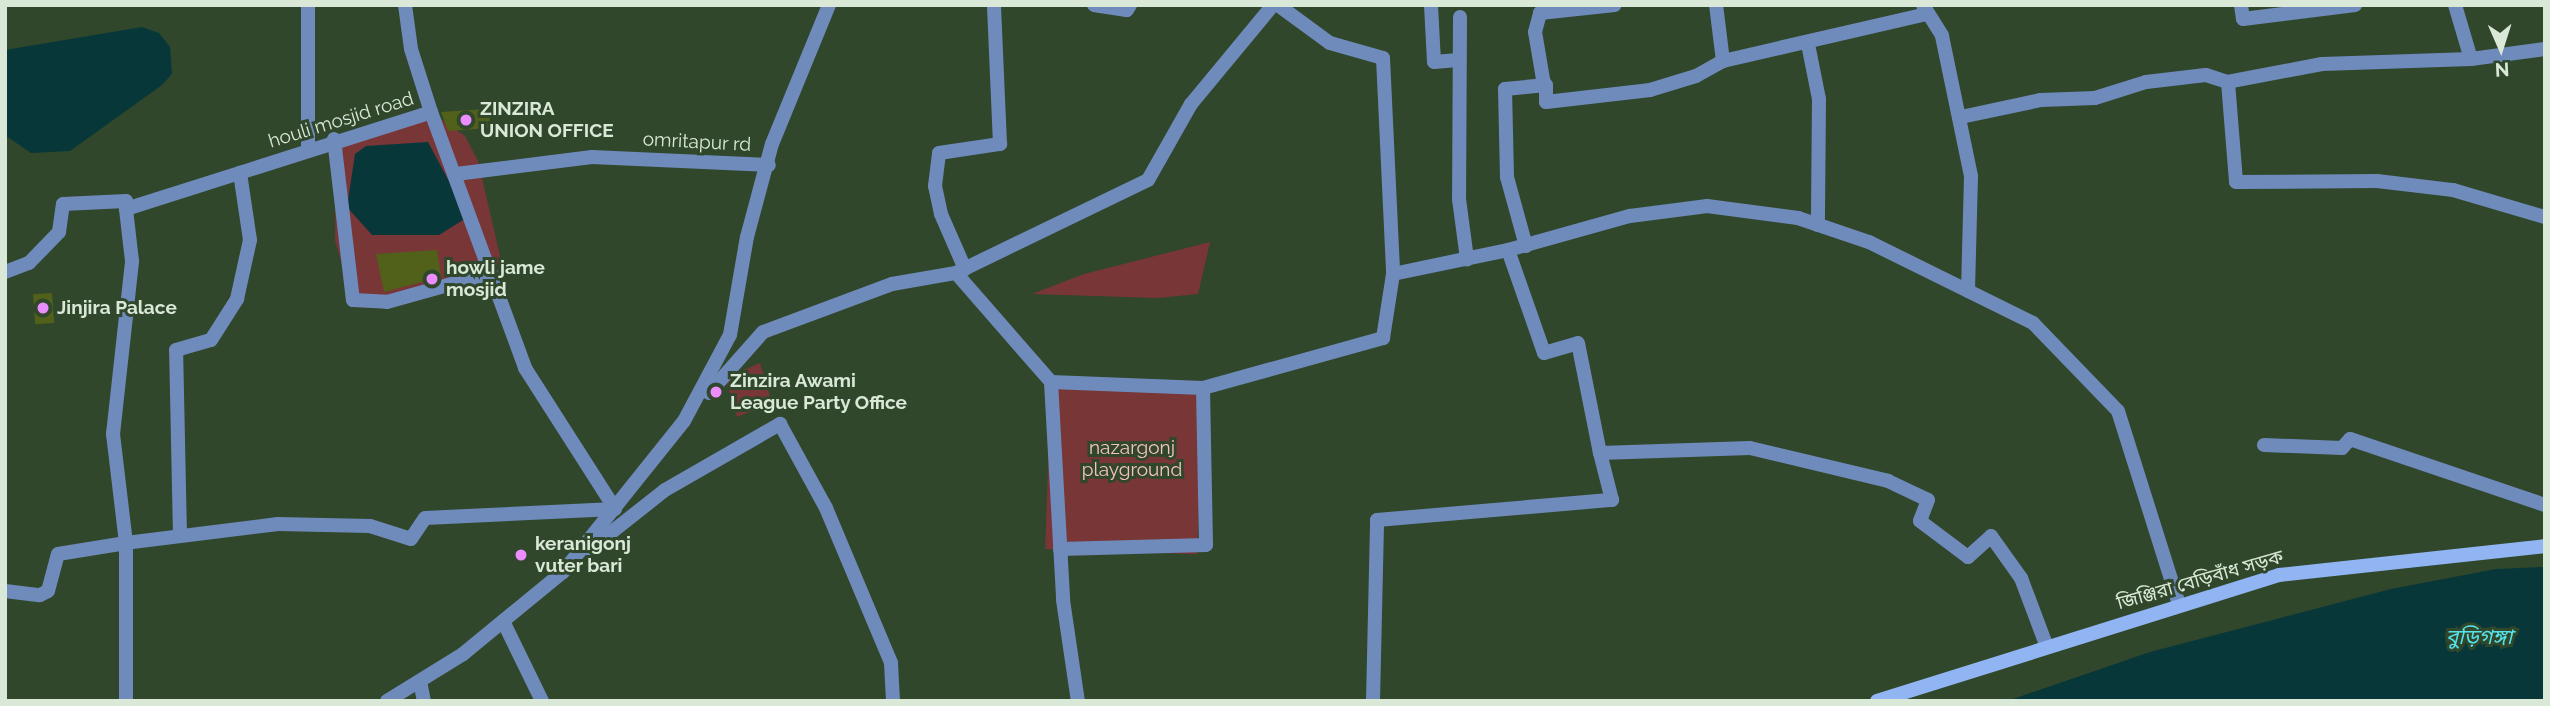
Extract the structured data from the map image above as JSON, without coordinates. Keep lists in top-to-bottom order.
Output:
{
  "streets": {
    "street": ["houli mosjid road", "omritapur rd", "জিঞ্জিরা বেড়িবাঁধ সড়ক"]
  },
  "crossings": [
    ["houli mosjid road", "omritapur rd"]
  ],
  "water": ["বুড়িগঙ্গা"],
  "parks": ["nazargonj playground"],
  "places": [
    "ZINZIRA UNION OFFICE",
    "howli jame mosjid",
    "Jinjira Palace",
    "Zinzira Awami League Party Office",
    "keranigonj vuter bari"
  ],
  "north": "bottom"
}
